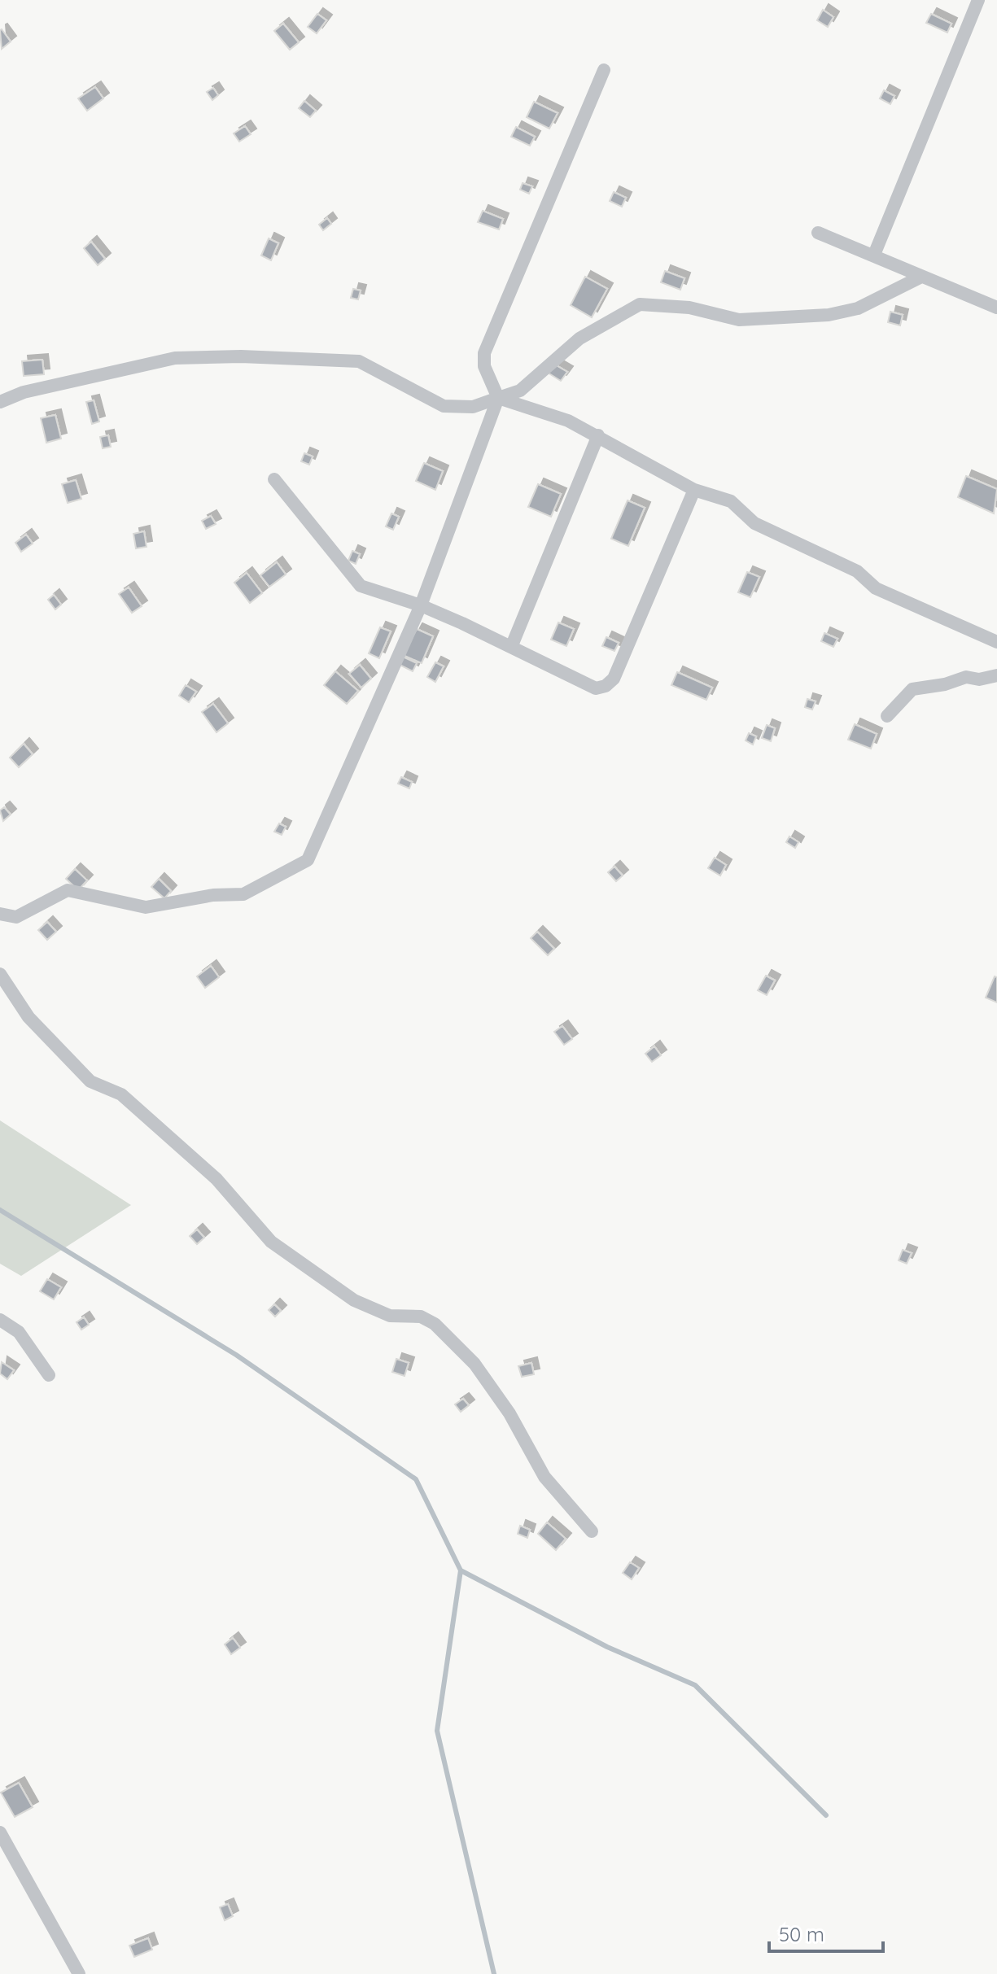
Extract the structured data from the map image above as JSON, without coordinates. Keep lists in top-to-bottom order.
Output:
{
  "scale_bar": "50 m"
}
